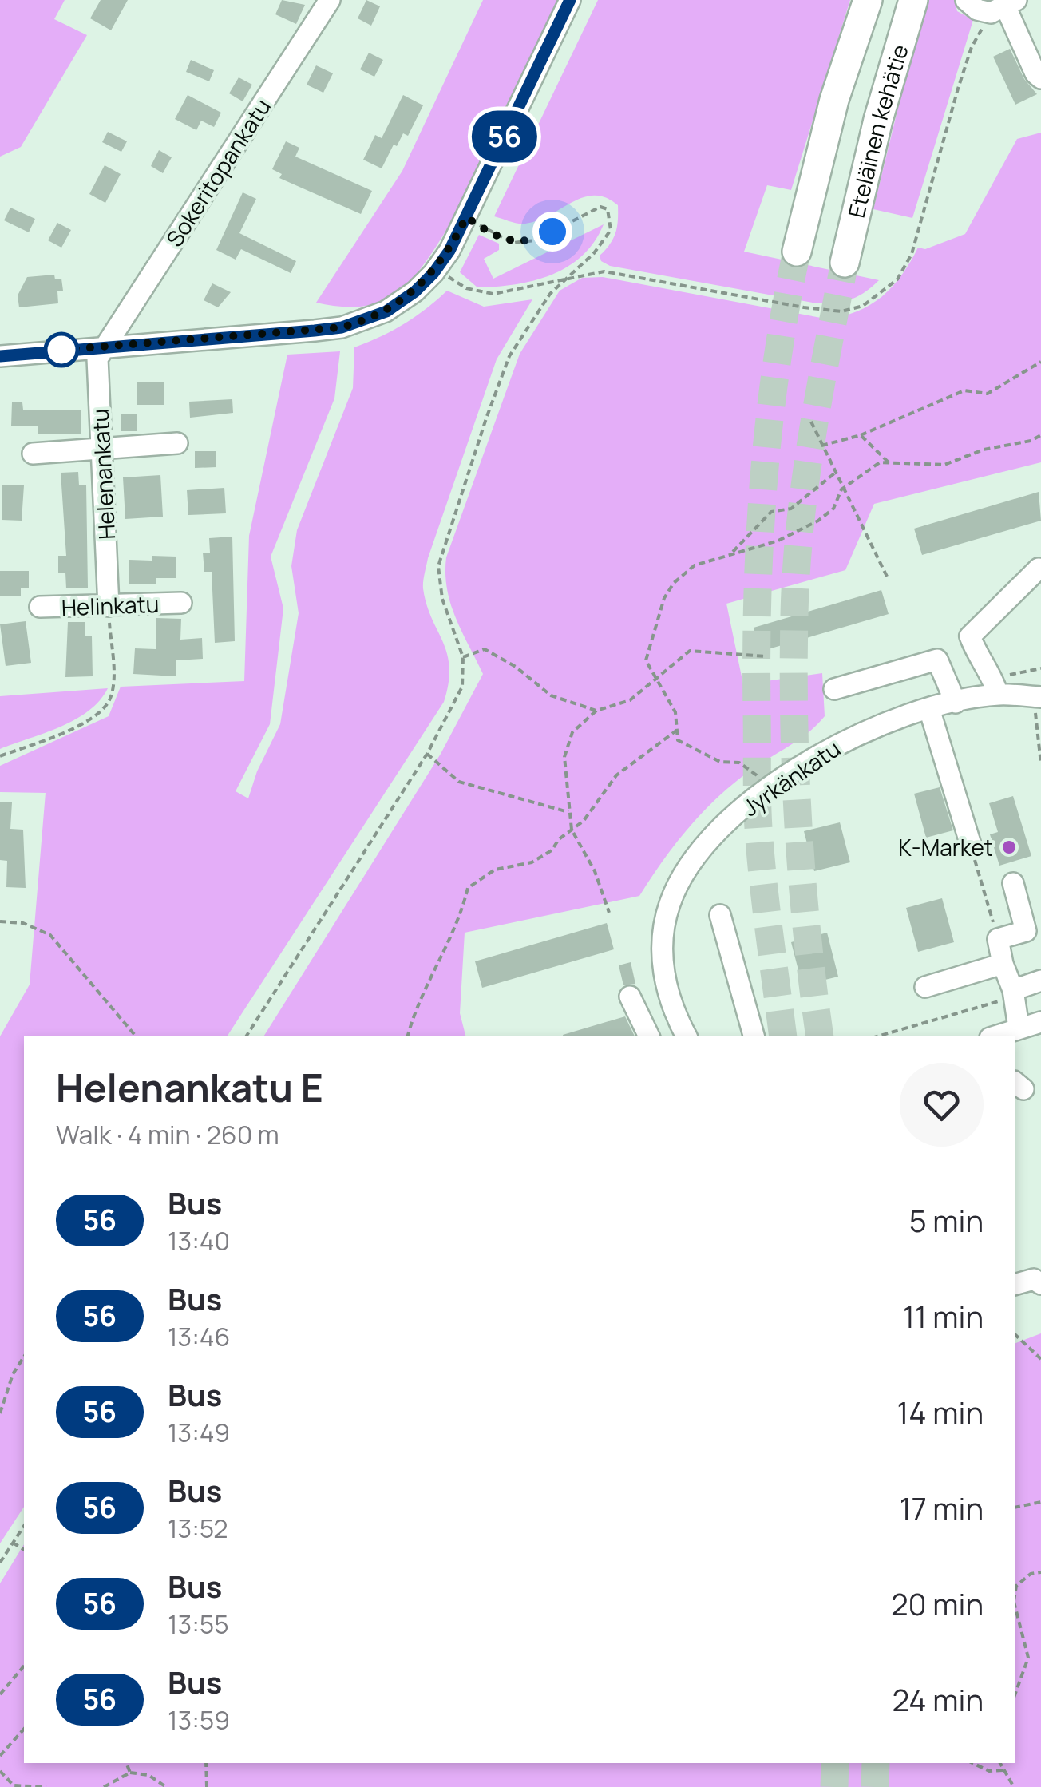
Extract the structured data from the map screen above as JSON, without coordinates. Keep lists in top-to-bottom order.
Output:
{
  "streets": {
    "highway": ["Eteläinen kehätie"],
    "street": [
      "Sokeritopankatu",
      "Helenankatu",
      "Helinkatu",
      "Jyrkänkatu"
    ]
  },
  "crossings": [
    ["Sokeritopankatu", "Helenankatu"],
    ["Helenankatu", "Helinkatu"]
  ],
  "places": ["K-Market"],
  "lines": ["bus line 56"],
  "page": {
    "on_map": "56",
    "heading": ["Helenankatu E", "Walk · 4 min · 260 m"],
    "list": [
      {
        "mark": "56",
        "name": "Bus",
        "note": "13:40",
        "value": "5 min"
      },
      {
        "mark": "56",
        "name": "Bus",
        "note": "13:46",
        "value": "11 min"
      },
      {
        "mark": "56",
        "name": "Bus",
        "note": "13:49",
        "value": "14 min"
      },
      {
        "mark": "56",
        "name": "Bus",
        "note": "13:52",
        "value": "17 min"
      },
      {
        "mark": "56",
        "name": "Bus",
        "note": "13:55",
        "value": "20 min"
      },
      {
        "mark": "56",
        "name": "Bus",
        "note": "13:59",
        "value": "24 min"
      }
    ]
  }
}
